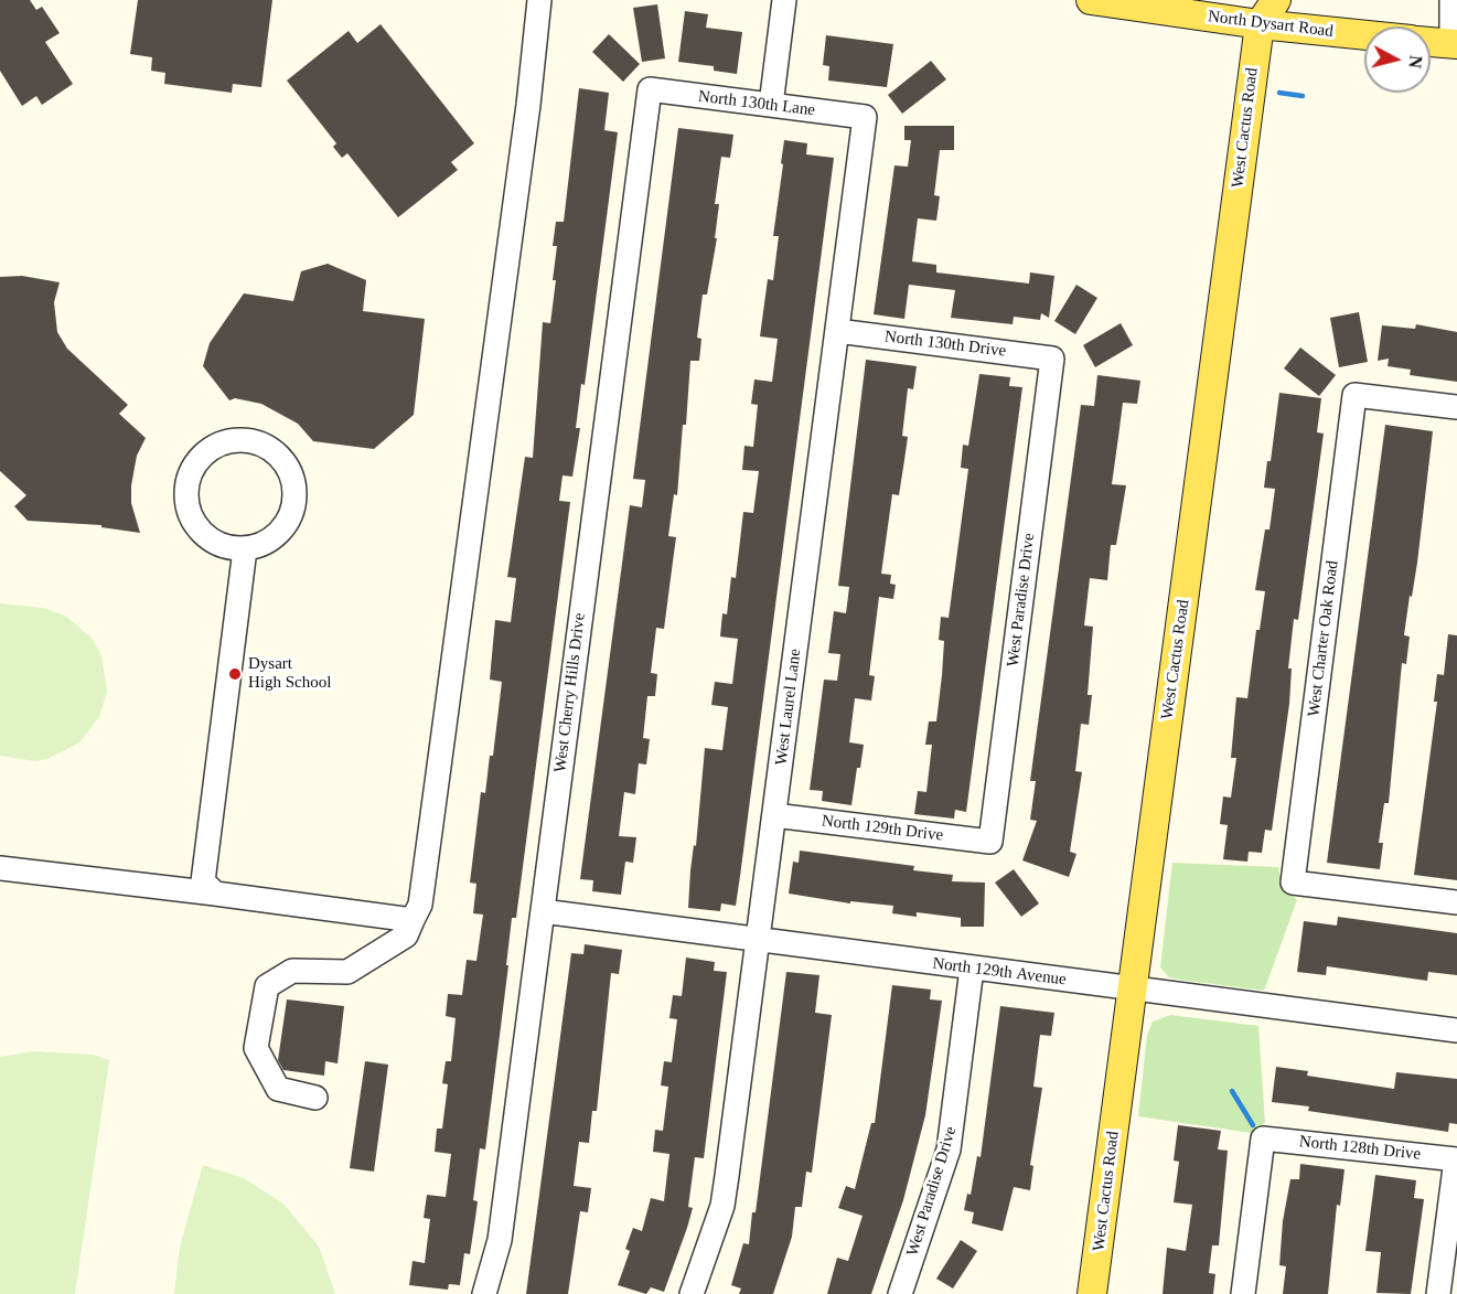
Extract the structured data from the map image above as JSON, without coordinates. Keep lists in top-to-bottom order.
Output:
{
  "streets": {
    "main road": ["North Dysart Road", "West Cactus Road"],
    "street": [
      "North 130th Lane",
      "North 130th Drive",
      "West Paradise Drive",
      "West Charter Oak Road",
      "West Cherry Hills Drive",
      "West Laurel Lane",
      "North 129th Drive",
      "North 129th Avenue",
      "North 128th Drive"
    ]
  },
  "crossings": [
    ["North Dysart Road", "West Cactus Road"],
    ["North 130th Lane", "West Cherry Hills Drive"],
    ["North 130th Lane", "West Laurel Lane"],
    ["West Cactus Road", "North 129th Avenue"],
    ["North 130th Drive", "West Paradise Drive"],
    ["North 130th Drive", "West Laurel Lane"],
    ["West Paradise Drive", "North 129th Drive"],
    ["West Paradise Drive", "North 129th Avenue"],
    ["West Cherry Hills Drive", "North 129th Avenue"],
    ["West Laurel Lane", "North 129th Drive"],
    ["West Laurel Lane", "North 129th Avenue"]
  ],
  "places": ["Dysart High School"],
  "north": "right"
}
